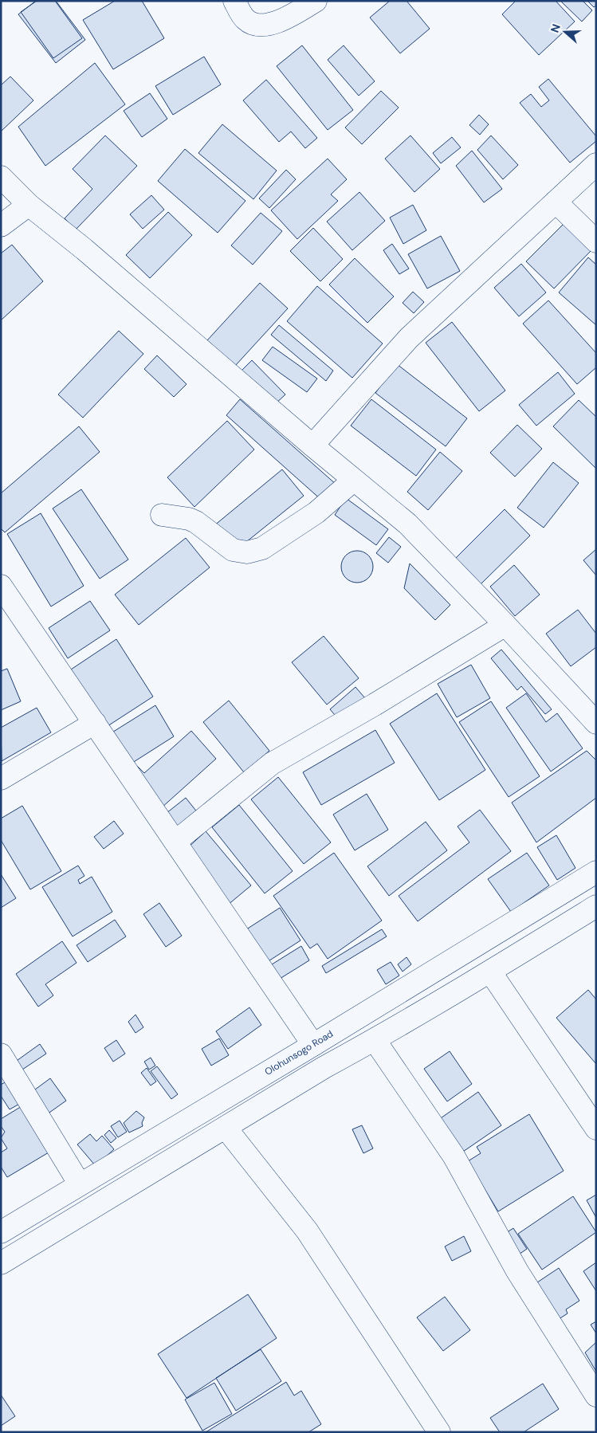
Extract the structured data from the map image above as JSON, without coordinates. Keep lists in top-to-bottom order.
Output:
{
  "streets": {
    "street": ["Olohunsogo Road"]
  },
  "north": "left"
}
